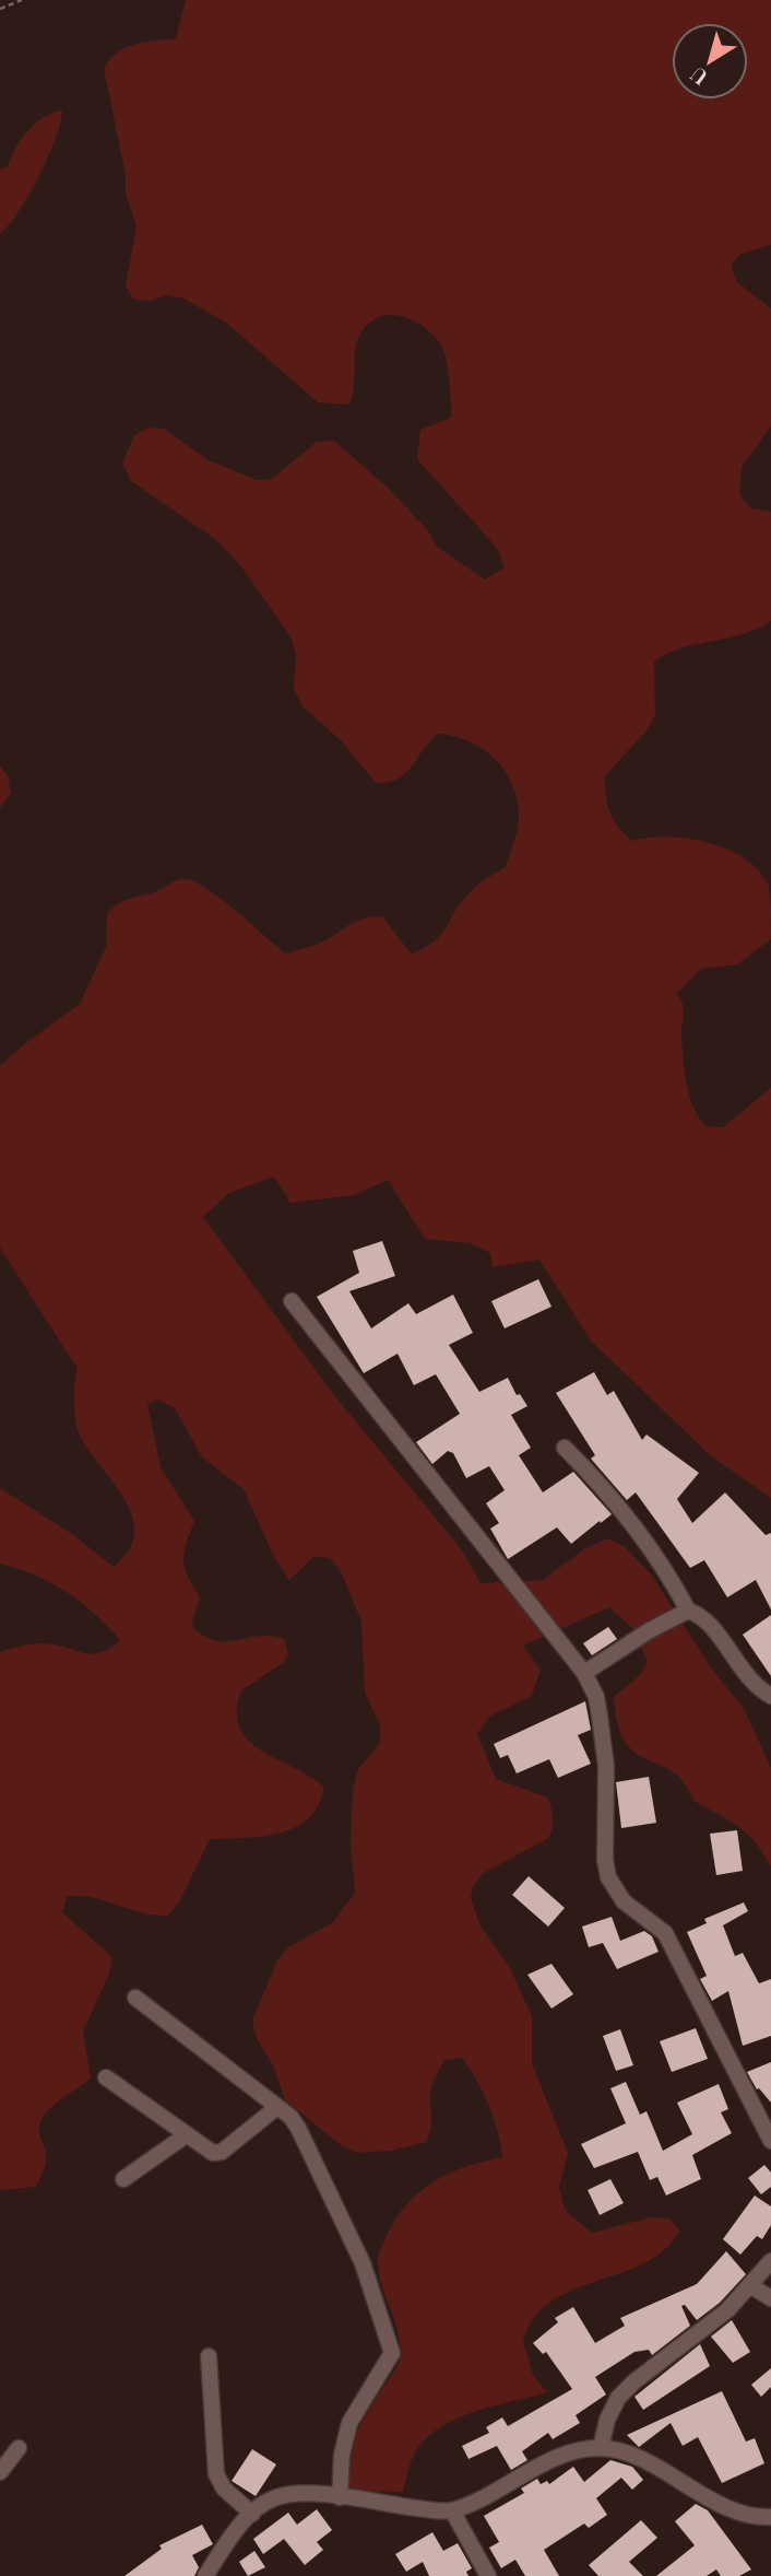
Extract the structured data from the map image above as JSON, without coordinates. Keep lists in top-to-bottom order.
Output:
{
  "north": "bottom left"
}
